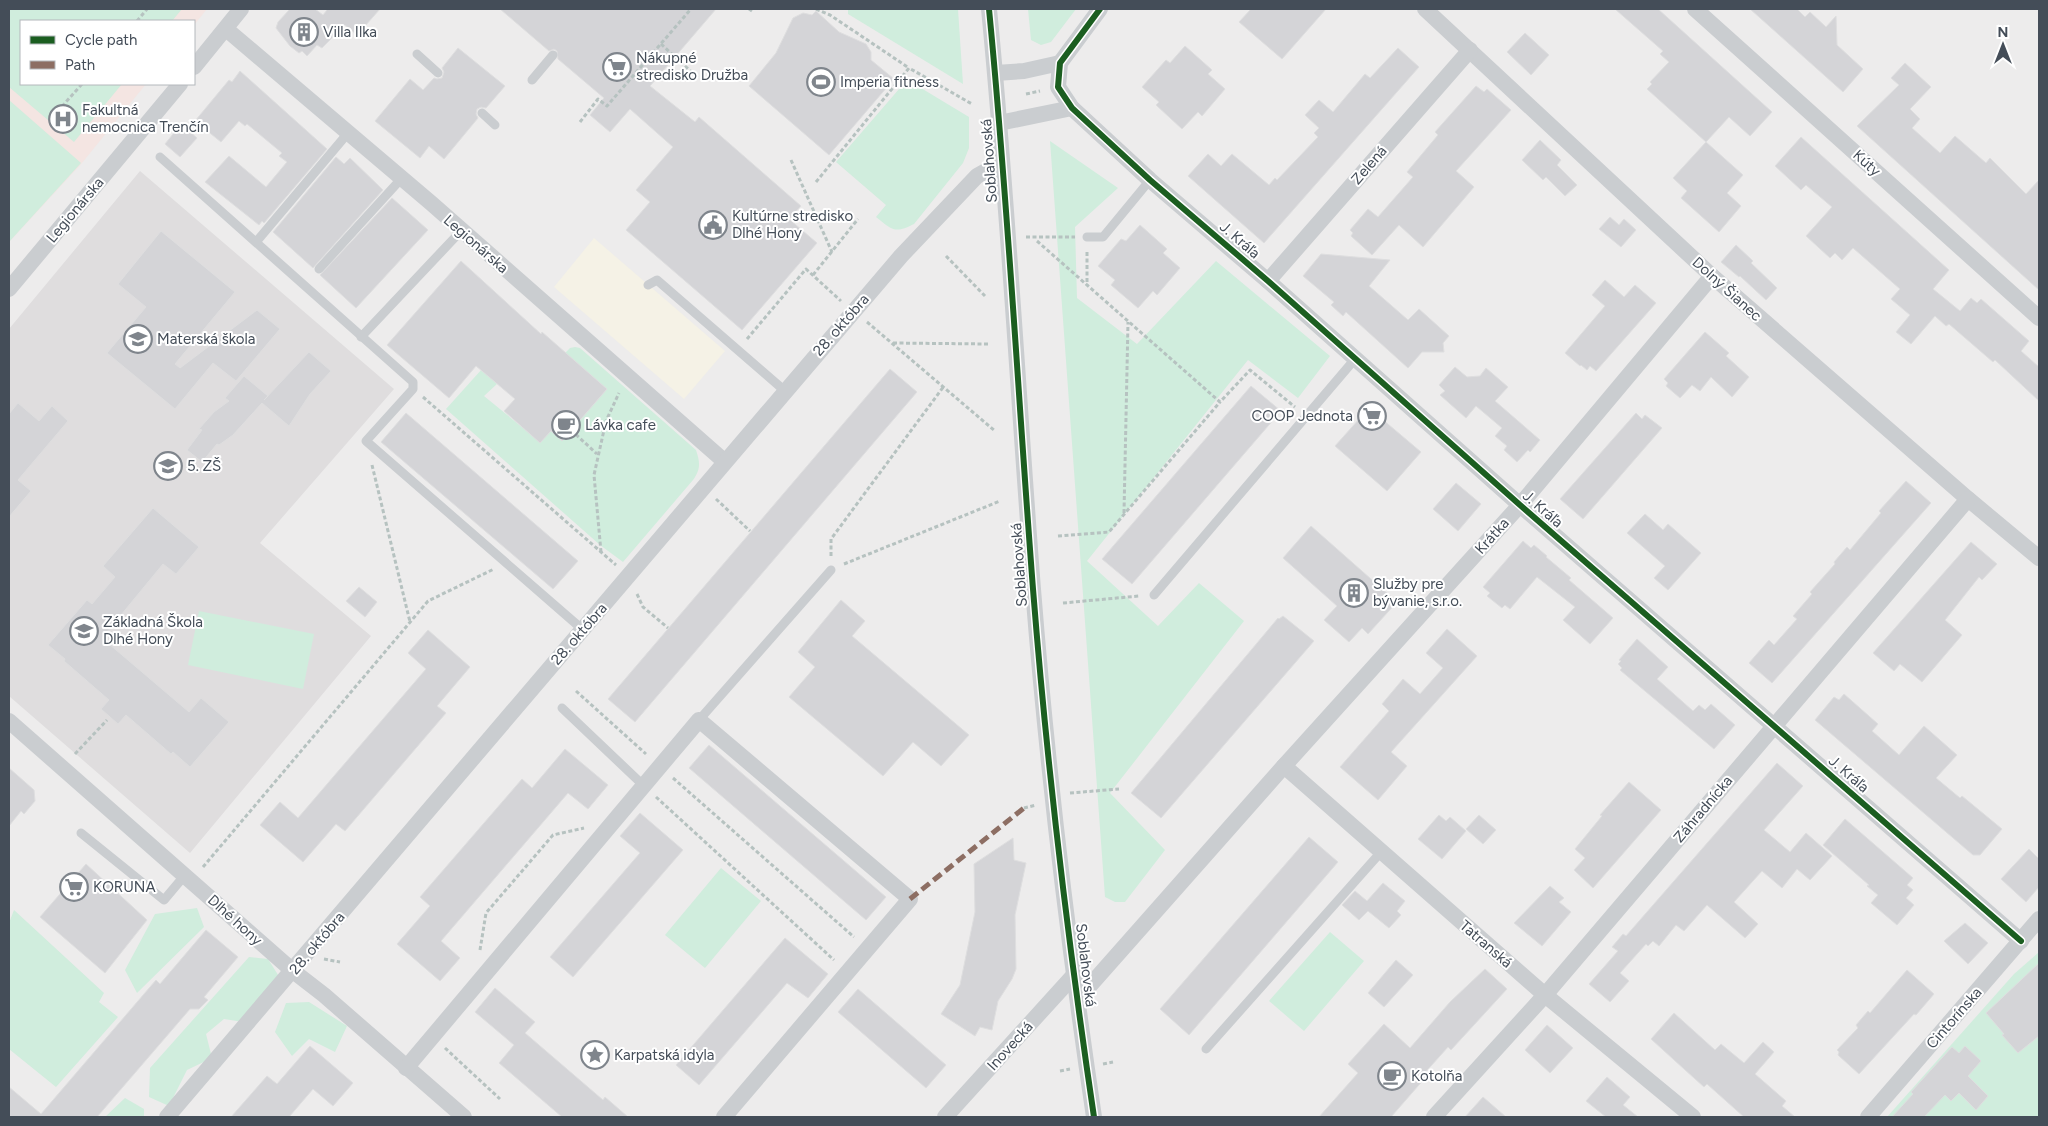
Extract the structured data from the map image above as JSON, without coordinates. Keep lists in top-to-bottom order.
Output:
{
  "streets": {
    "street": [
      "Soblahovská",
      "Kúty",
      "Zelená",
      "Legionárska",
      "J. Kráľa",
      "Dolný Šianec",
      "28. októbra",
      "Krátka",
      "Záhradnícka",
      "Dlhé hony",
      "Tatranská",
      "Cintorínska",
      "Inovecká"
    ]
  },
  "crossings": [
    ["Soblahovská", "28. októbra"],
    ["Soblahovská", "Krátka"],
    ["Soblahovská", "Tatranská"],
    ["Soblahovská", "Inovecká"],
    ["Zelená", "J. Kráľa"],
    ["Zelená", "Dolný Šianec"],
    ["Legionárska", "28. októbra"],
    ["J. Kráľa", "Krátka"],
    ["J. Kráľa", "Záhradnícka"],
    ["J. Kráľa", "Cintorínska"],
    ["Dolný Šianec", "Krátka"],
    ["Dolný Šianec", "Záhradnícka"],
    ["28. októbra", "Dlhé hony"],
    ["Krátka", "Tatranská"],
    ["Záhradnícka", "Tatranská"]
  ],
  "places": {
    "building": ["Villa Ilka", "Služby pre bývanie, s.r.o."],
    "supermarket": ["Nákupné stredisko Družba", "COOP Jednota", "KORUNA"],
    "sports": ["Imperia fitness"],
    "hospital": ["Fakultná nemocnica Trenčín"],
    "public building": ["Kultúrne stredisko Dlhé Hony"],
    "school or university": ["Materská škola", "5. ZŠ", "Základná Škola Dlhé Hony"],
    "cafe": ["Lávka cafe", "Kotolňa"],
    "place": ["Karpatská idyla"]
  },
  "legend": ["Cycle path", "Path"],
  "north": "top"
}
